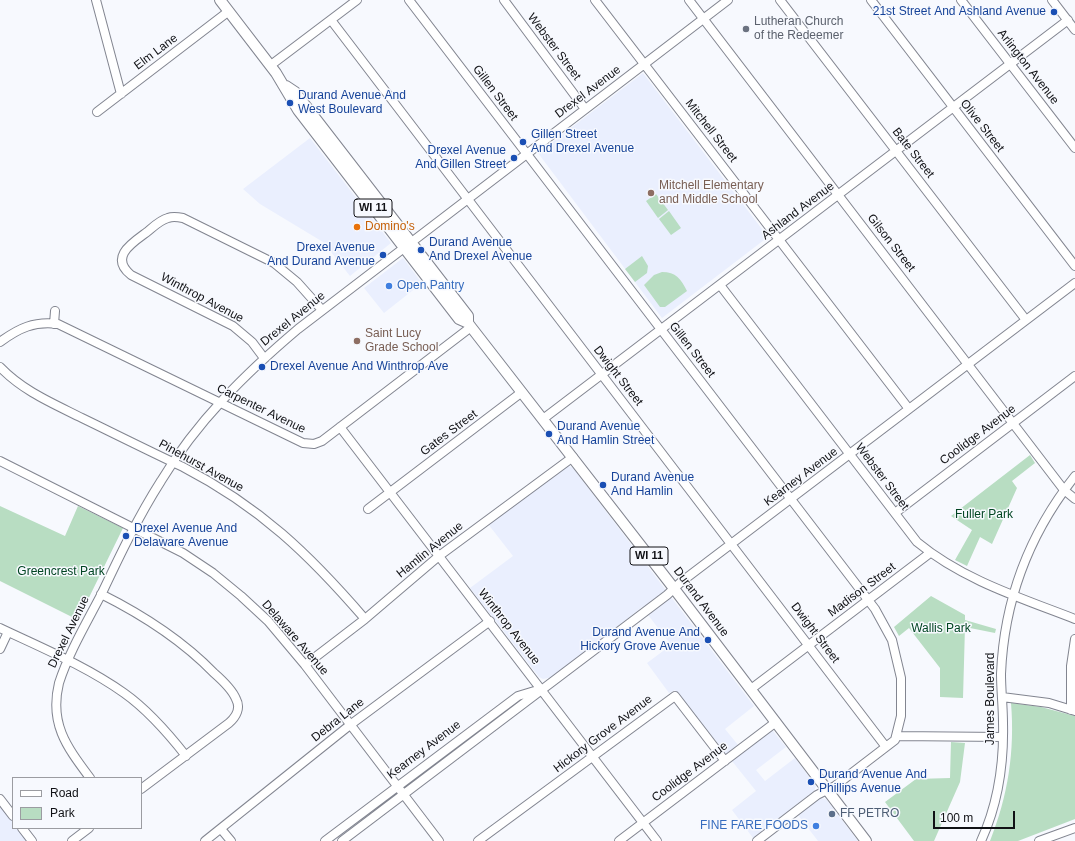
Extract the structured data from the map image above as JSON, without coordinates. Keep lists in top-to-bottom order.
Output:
{
  "streets": {
    "main road": ["WI 11", "Durand Avenue"],
    "street": [
      "Webster Street",
      "Elm Lane",
      "Arlington Avenue",
      "Drexel Avenue",
      "Gillen Street",
      "Olive Street",
      "Mitchell Street",
      "Bate Street",
      "Ashland Avenue",
      "Gilson Street",
      "Winthrop Avenue",
      "Dwight Street",
      "Carpenter Avenue",
      "Gates Street",
      "Coolidge Avenue",
      "Pinehurst Avenue",
      "Kearney Avenue",
      "Hamlin Avenue",
      "Madison Street",
      "Delaware Avenue",
      "James Boulevard",
      "Debra Lane",
      "Hickory Grove Avenue"
    ]
  },
  "crossings": [
    ["Webster Street", "Drexel Avenue"],
    ["Webster Street", "Ashland Avenue"],
    ["Webster Street", "Coolidge Avenue"],
    ["Webster Street", "Kearney Avenue"],
    ["Webster Street", "Madison Street"],
    ["Webster Street", "James Boulevard"],
    ["Elm Lane", "Durand Avenue"],
    ["Arlington Avenue", "Ashland Avenue"],
    ["Drexel Avenue", "Gillen Street"],
    ["Drexel Avenue", "Mitchell Street"],
    ["Drexel Avenue", "Gilson Street"],
    ["Drexel Avenue", "Winthrop Avenue"],
    ["Drexel Avenue", "Dwight Street"],
    ["Drexel Avenue", "Carpenter Avenue"],
    ["Drexel Avenue", "Pinehurst Avenue"],
    ["Drexel Avenue", "Durand Avenue"],
    ["Drexel Avenue", "Delaware Avenue"],
    ["Gillen Street", "Ashland Avenue"],
    ["Gillen Street", "Kearney Avenue"],
    ["Gillen Street", "Madison Street"],
    ["Olive Street", "Ashland Avenue"],
    ["Mitchell Street", "Ashland Avenue"],
    ["Mitchell Street", "Kearney Avenue"],
    ["Bate Street", "Ashland Avenue"],
    ["Bate Street", "Kearney Avenue"],
    ["Ashland Avenue", "Gilson Street"],
    ["Ashland Avenue", "Dwight Street"],
    ["Ashland Avenue", "Durand Avenue"],
    ["Gilson Street", "Coolidge Avenue"],
    ["Gilson Street", "Kearney Avenue"],
    ["Gilson Street", "James Boulevard"],
    ["Winthrop Avenue", "Carpenter Avenue"],
    ["Winthrop Avenue", "Gates Street"],
    ["Winthrop Avenue", "Coolidge Avenue"],
    ["Winthrop Avenue", "Kearney Avenue"],
    ["Winthrop Avenue", "Hamlin Avenue"],
    ["Winthrop Avenue", "Debra Lane"],
    ["Winthrop Avenue", "Hickory Grove Avenue"],
    ["Dwight Street", "Kearney Avenue"],
    ["Dwight Street", "Madison Street"],
    ["Carpenter Avenue", "Durand Avenue"],
    ["Gates Street", "Durand Avenue"],
    ["Coolidge Avenue", "Durand Avenue"],
    ["Coolidge Avenue", "Hickory Grove Avenue"],
    ["Pinehurst Avenue", "Hamlin Avenue"],
    ["Kearney Avenue", "Durand Avenue"],
    ["Kearney Avenue", "Delaware Avenue"],
    ["Hamlin Avenue", "Durand Avenue"],
    ["Hamlin Avenue", "Delaware Avenue"],
    ["Madison Street", "Durand Avenue"],
    ["Delaware Avenue", "Debra Lane"]
  ],
  "parks": ["Fuller Park", "Greencrest Park", "Wallis Park"],
  "places": [
    "21st Street And Ashland Avenue",
    "Lutheran Church of the Redeemer",
    "Durand Avenue And West Boulevard",
    "Gillen Street And Drexel Avenue",
    "Drexel Avenue And Gillen Street",
    "Mitchell Elementary and Middle School",
    "Domino's",
    "Durand Avenue And Drexel Avenue",
    "Drexel Avenue And Durand Avenue",
    "Open Pantry",
    "Saint Lucy Grade School",
    "Drexel Avenue And Winthrop Ave",
    "Durand Avenue And Hamlin Street",
    "Durand Avenue And Hamlin",
    "Drexel Avenue And Delaware Avenue",
    "Durand Avenue And Hickory Grove Avenue",
    "Durand Avenue And Phillips Avenue",
    "FF PETRO",
    "FINE FARE FOODS"
  ],
  "legend": ["Road", "Park"],
  "scale_bar": "100 m"
}
